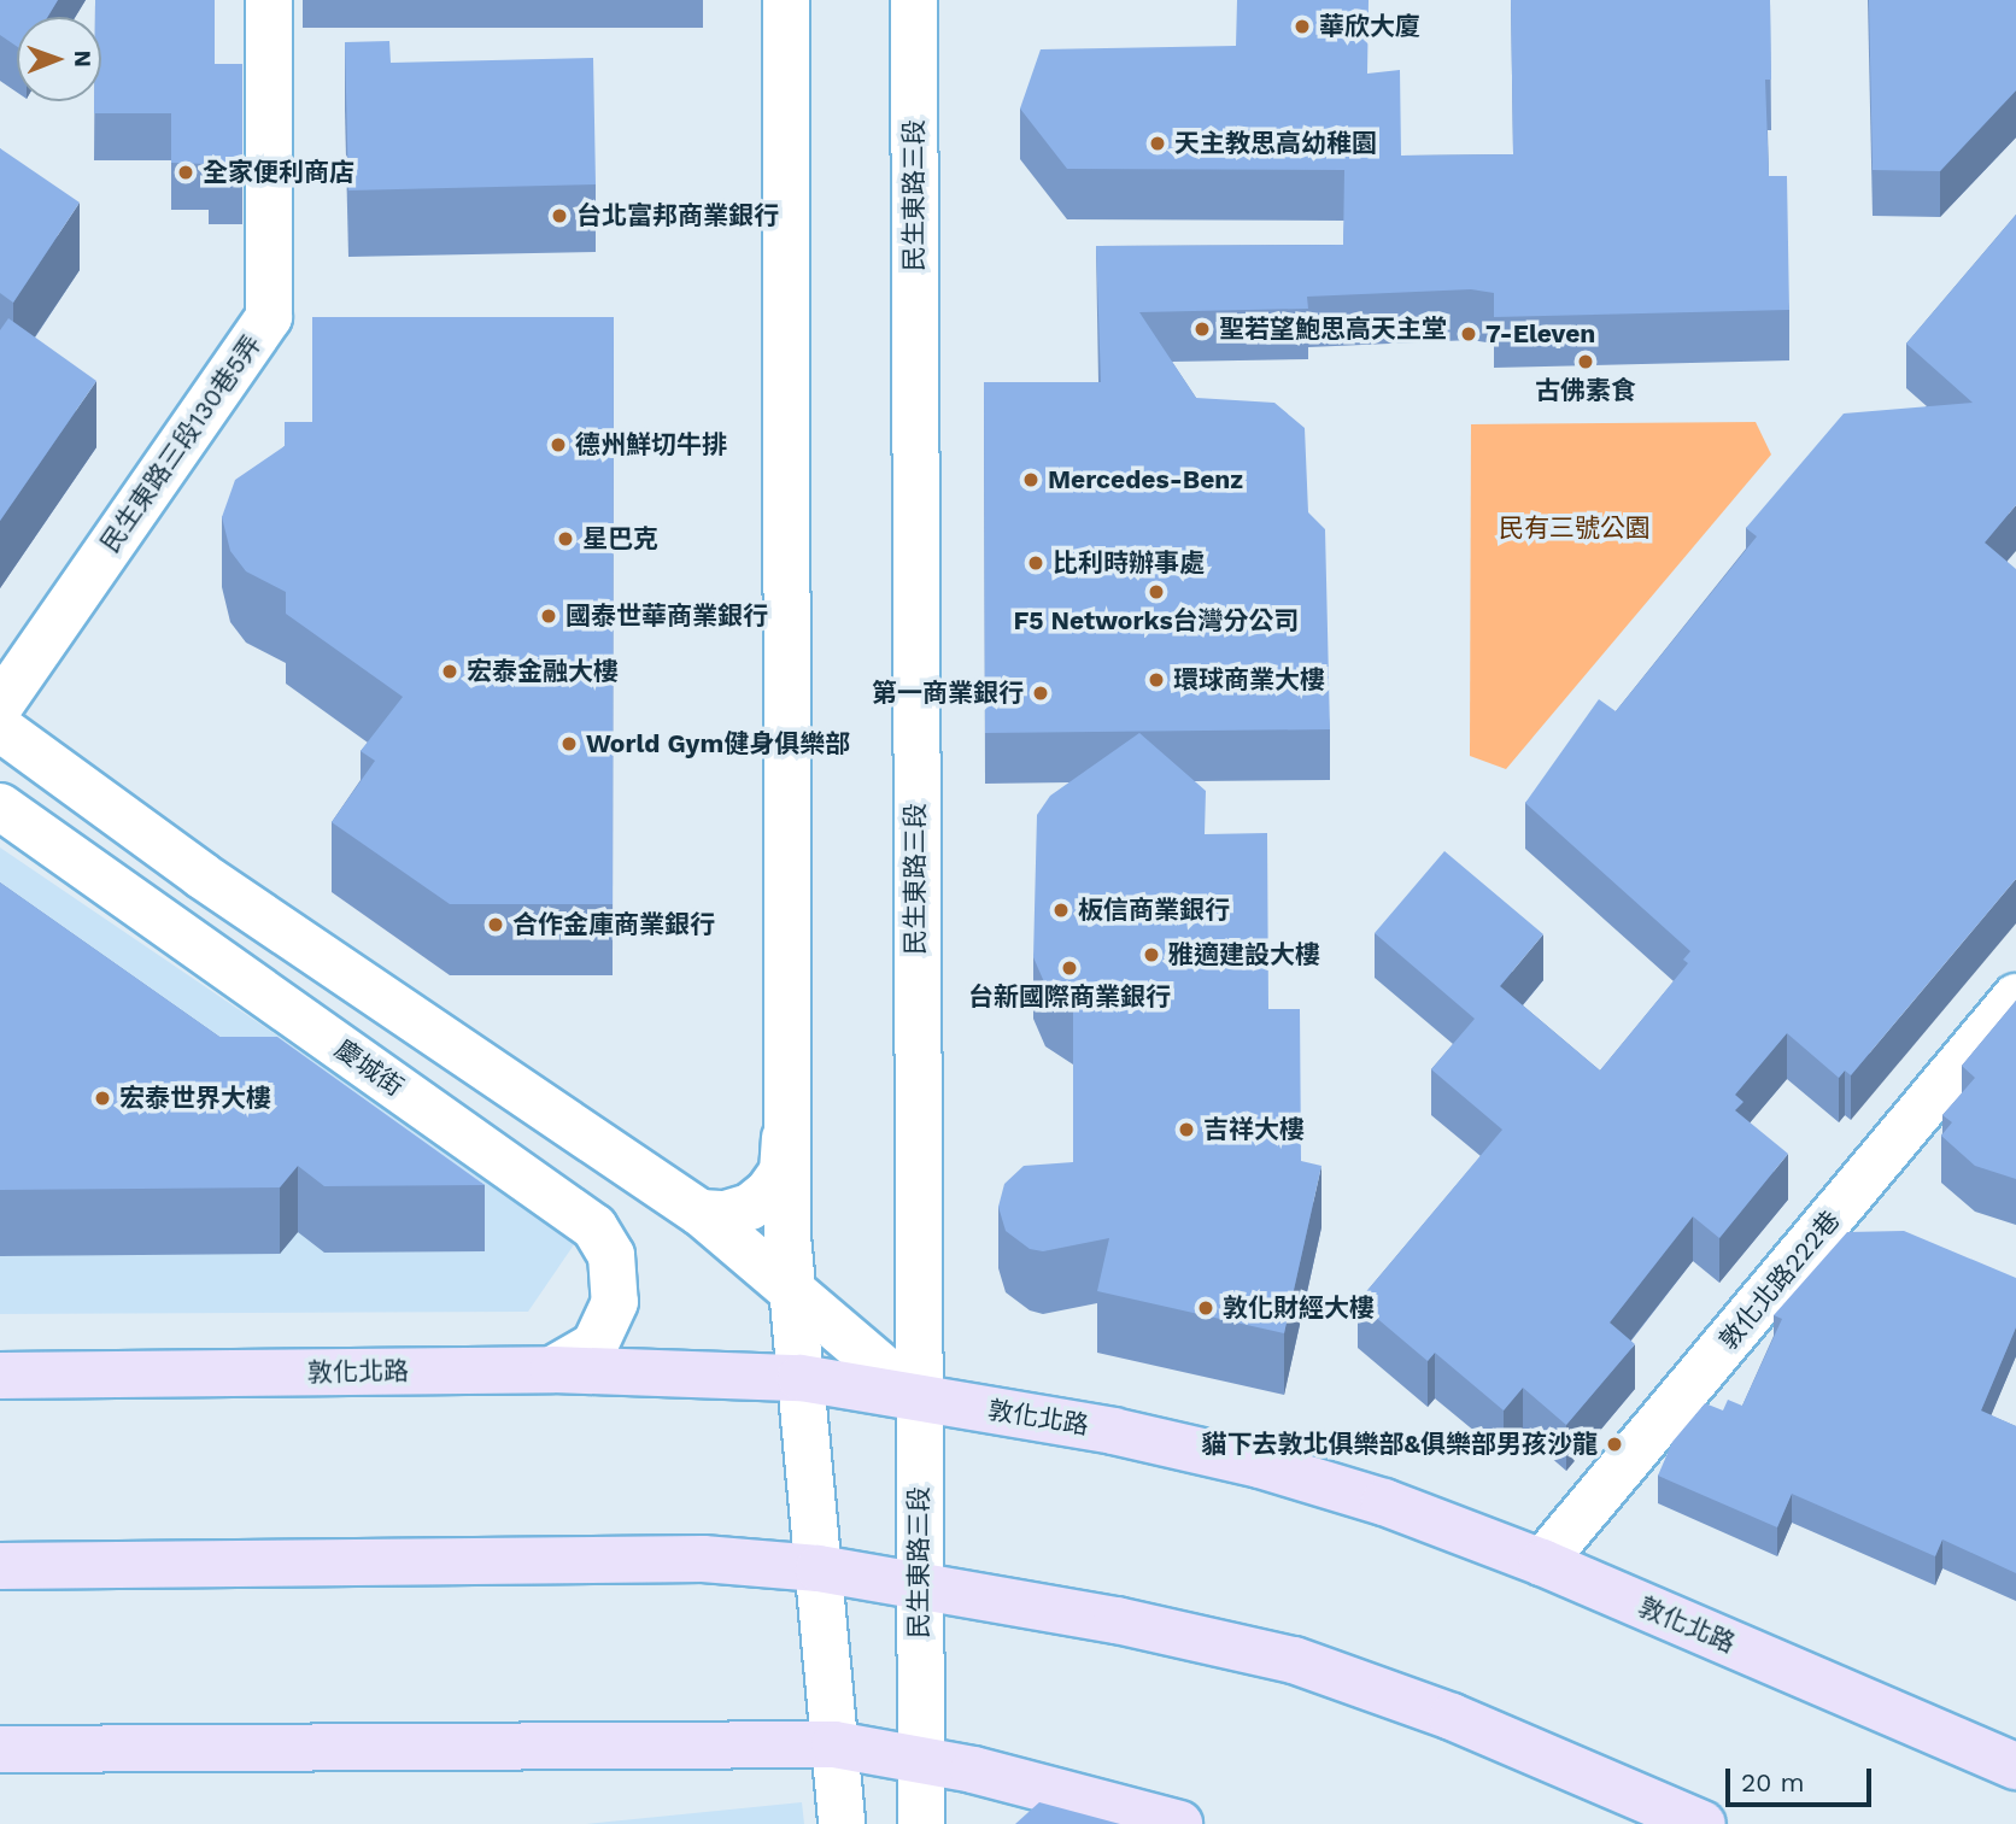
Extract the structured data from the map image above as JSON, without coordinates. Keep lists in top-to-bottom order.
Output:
{
  "streets": {
    "main road": ["敦化北路"],
    "street": [
      "民生東路三段",
      "民生東路三段130巷5弄",
      "慶城街",
      "敦化北路222巷"
    ]
  },
  "crossings": [
    ["民生東路三段", "敦化北路"],
    ["慶城街", "敦化北路"],
    ["敦化北路222巷", "敦化北路"]
  ],
  "parks": ["民有三號公園"],
  "places": [
    "華欣大廈",
    "天主教思高幼稚園",
    "全家便利商店",
    "台北富邦商業銀行",
    "聖若望鮑思高天主堂",
    "7-Eleven",
    "古佛素食",
    "德州鮮切牛排",
    "Mercedes-Benz",
    "星巴克",
    "比利時辦事處",
    "F5 Networks台灣分公司",
    "國泰世華商業銀行",
    "宏泰金融大樓",
    "環球商業大樓",
    "第一商業銀行",
    "World Gym健身俱樂部",
    "板信商業銀行",
    "合作金庫商業銀行",
    "雅適建設大樓",
    "台新國際商業銀行",
    "宏泰世界大樓",
    "吉祥大樓",
    "敦化財經大樓",
    "貓下去敦北俱樂部&俱樂部男孩沙龍"
  ],
  "scale_bar": "20 m",
  "north": "right"
}
